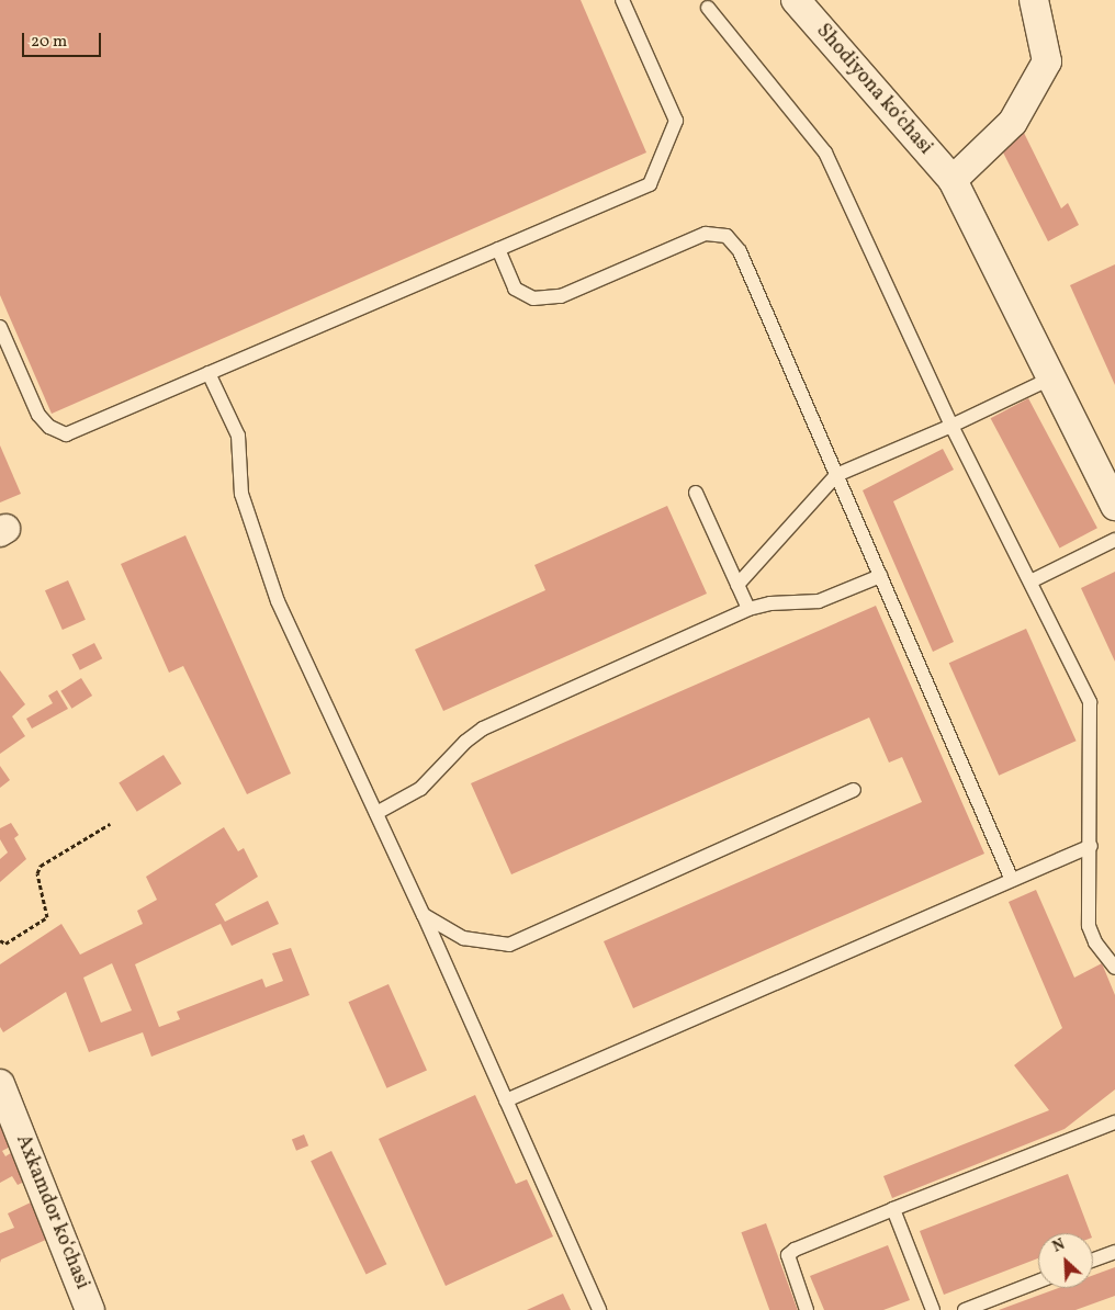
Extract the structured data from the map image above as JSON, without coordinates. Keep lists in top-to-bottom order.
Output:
{
  "streets": {
    "street": ["Shodiyona koʻchasi", "Axkamdor koʻchasi"]
  },
  "scale_bar": "20 m",
  "north": "top left"
}
